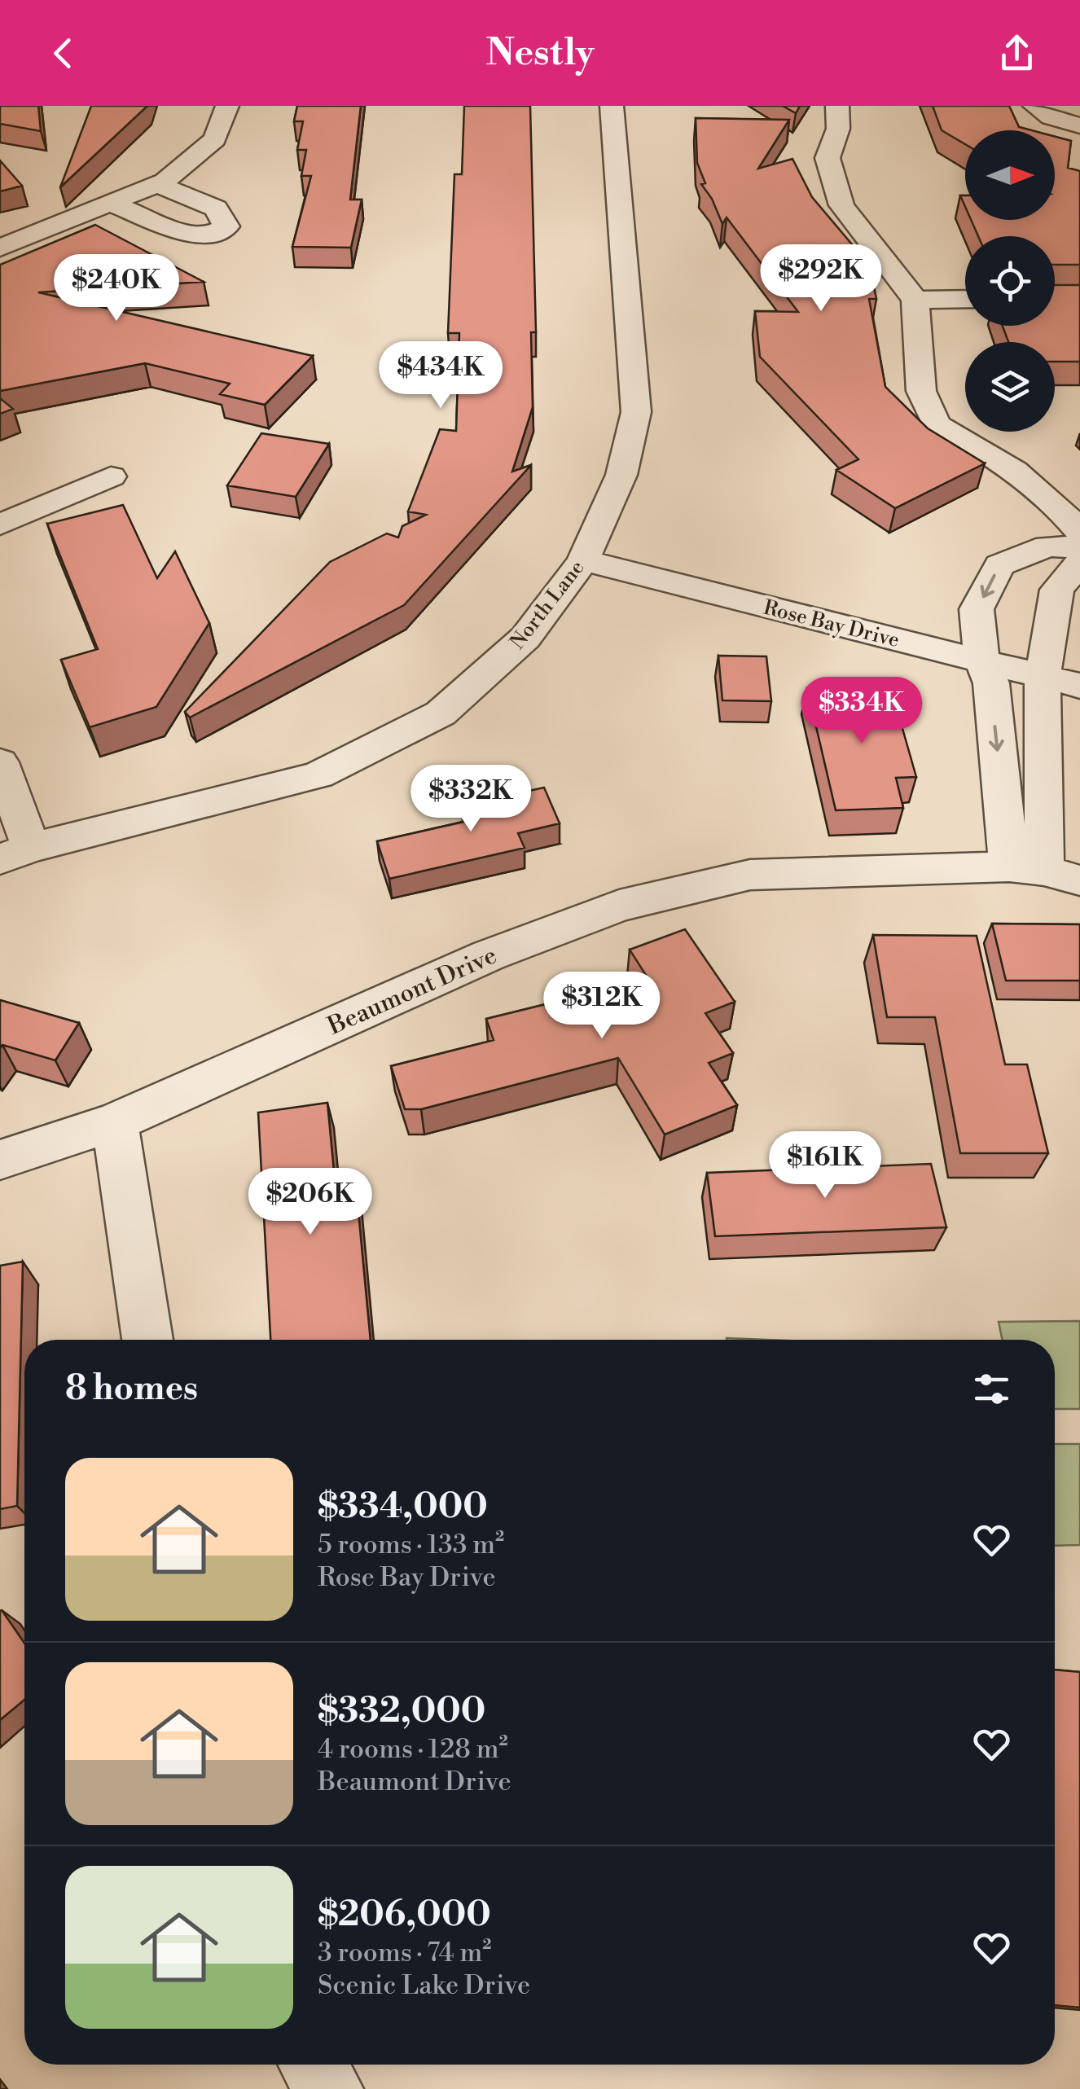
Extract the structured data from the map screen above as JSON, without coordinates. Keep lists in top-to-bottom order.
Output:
{
  "streets": {
    "street": ["North Lane", "Rose Bay Drive", "Beaumont Drive"]
  },
  "crossings": [
    ["North Lane", "Rose Bay Drive"]
  ],
  "north": "right",
  "page": {
    "header": "Nestly",
    "price": [
      "$292K",
      "$240K",
      "$434K",
      "$334K",
      "$332K",
      "$312K",
      "$161K",
      "$206K"
    ],
    "heading": "8 homes",
    "list": [
      {
        "name": "$334,000",
        "note": "5 rooms · 133 m² · Rose Bay Drive"
      },
      {
        "name": "$332,000",
        "note": "4 rooms · 128 m² · Beaumont Drive"
      },
      {
        "name": "$206,000",
        "note": "3 rooms · 74 m² · Scenic Lake Drive"
      }
    ]
  }
}
